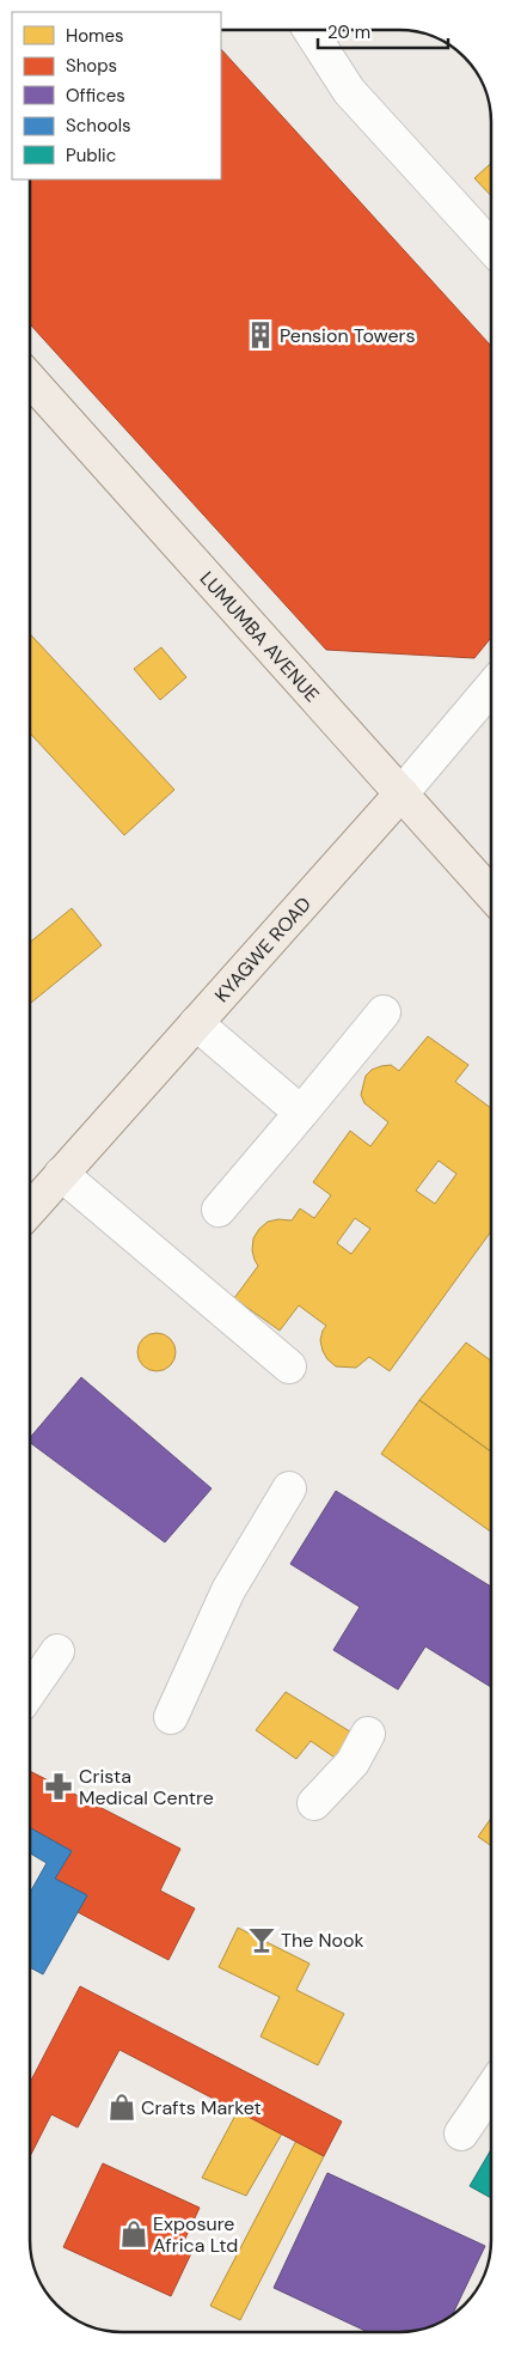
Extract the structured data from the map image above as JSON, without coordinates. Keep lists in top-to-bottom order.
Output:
{
  "streets": {
    "main road": ["LUMUMBA AVENUE", "KYAGWE ROAD"]
  },
  "crossings": [
    ["LUMUMBA AVENUE", "KYAGWE ROAD"]
  ],
  "places": {
    "building": ["Pension Towers"],
    "pharmacy": ["Crista Medical Centre"],
    "bar": ["The Nook"],
    "shop": ["Crafts Market", "Exposure Africa Ltd"]
  },
  "legend": [
    "Homes",
    "Shops",
    "Offices",
    "Schools",
    "Public"
  ],
  "scale_bar": "20 m"
}
